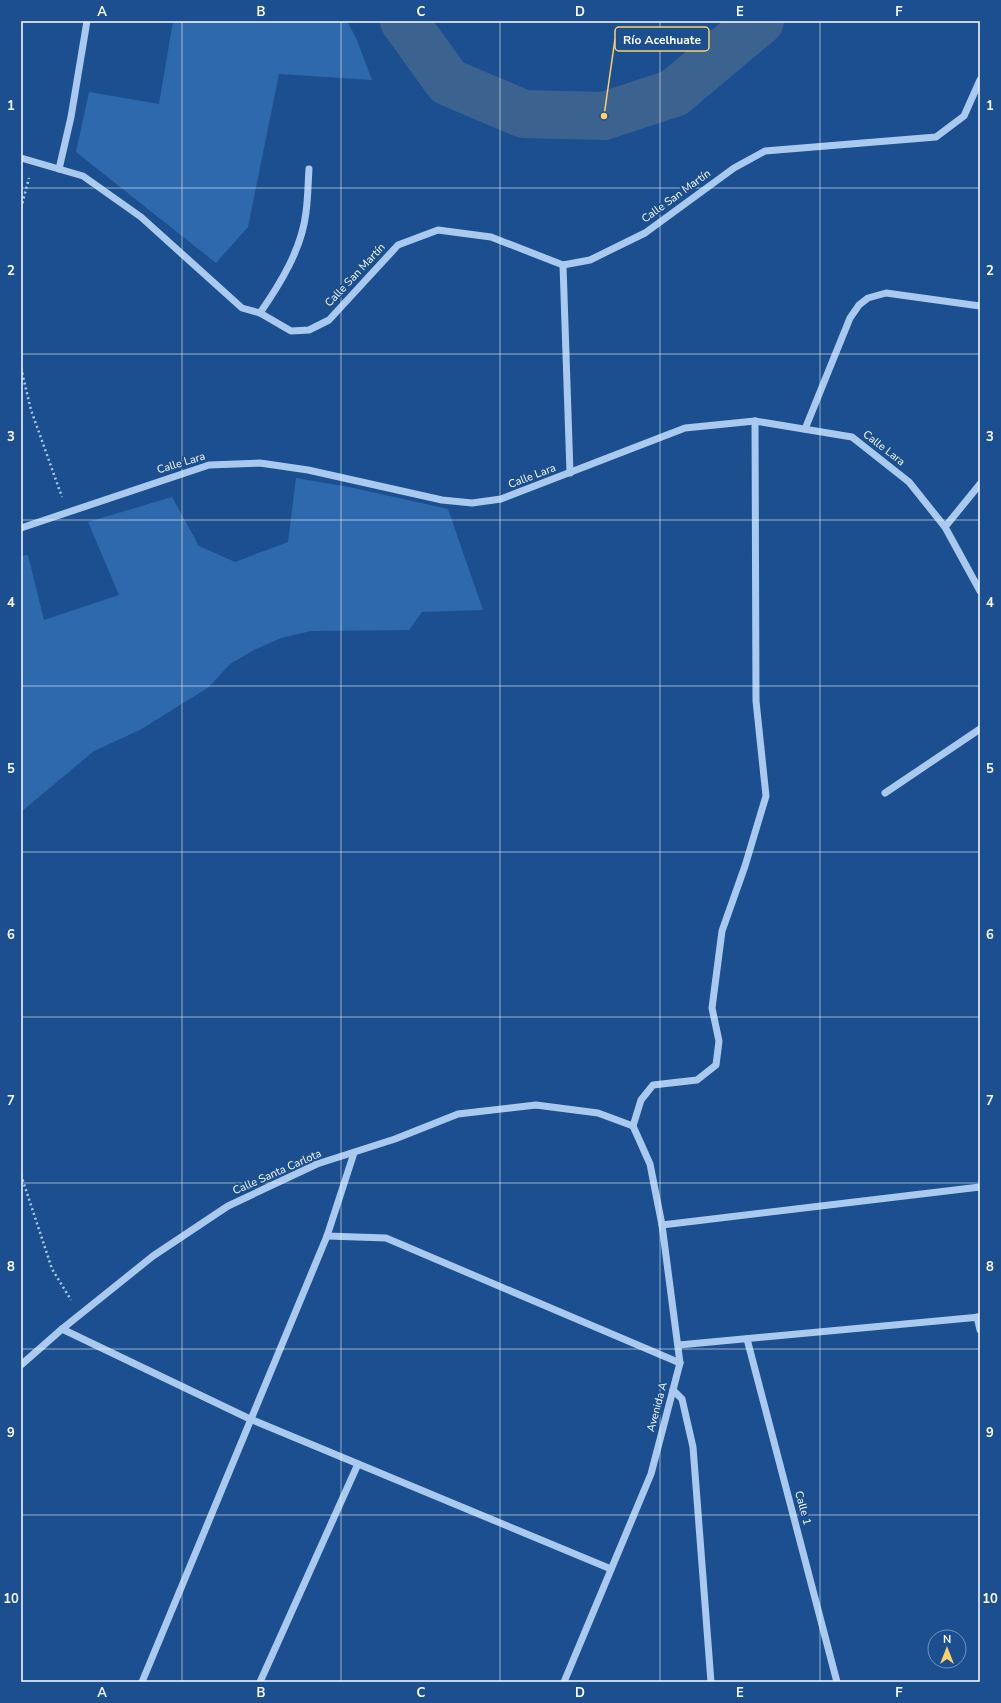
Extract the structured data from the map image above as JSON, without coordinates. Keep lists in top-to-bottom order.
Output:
{
  "streets": {
    "street": [
      "Calle San Martín",
      "Calle Lara",
      "Calle Santa Carlota",
      "Avenida A",
      "Calle 1"
    ]
  },
  "crossings": [
    ["Calle Santa Carlota", "Avenida A"]
  ],
  "places": ["Río Acelhuate"],
  "north": "top",
  "grid": {
    "columns": [
      "A",
      "B",
      "C",
      "D",
      "E",
      "F"
    ],
    "rows": [
      "1",
      "2",
      "3",
      "4",
      "5",
      "6",
      "7",
      "8",
      "9",
      "10"
    ]
  }
}
